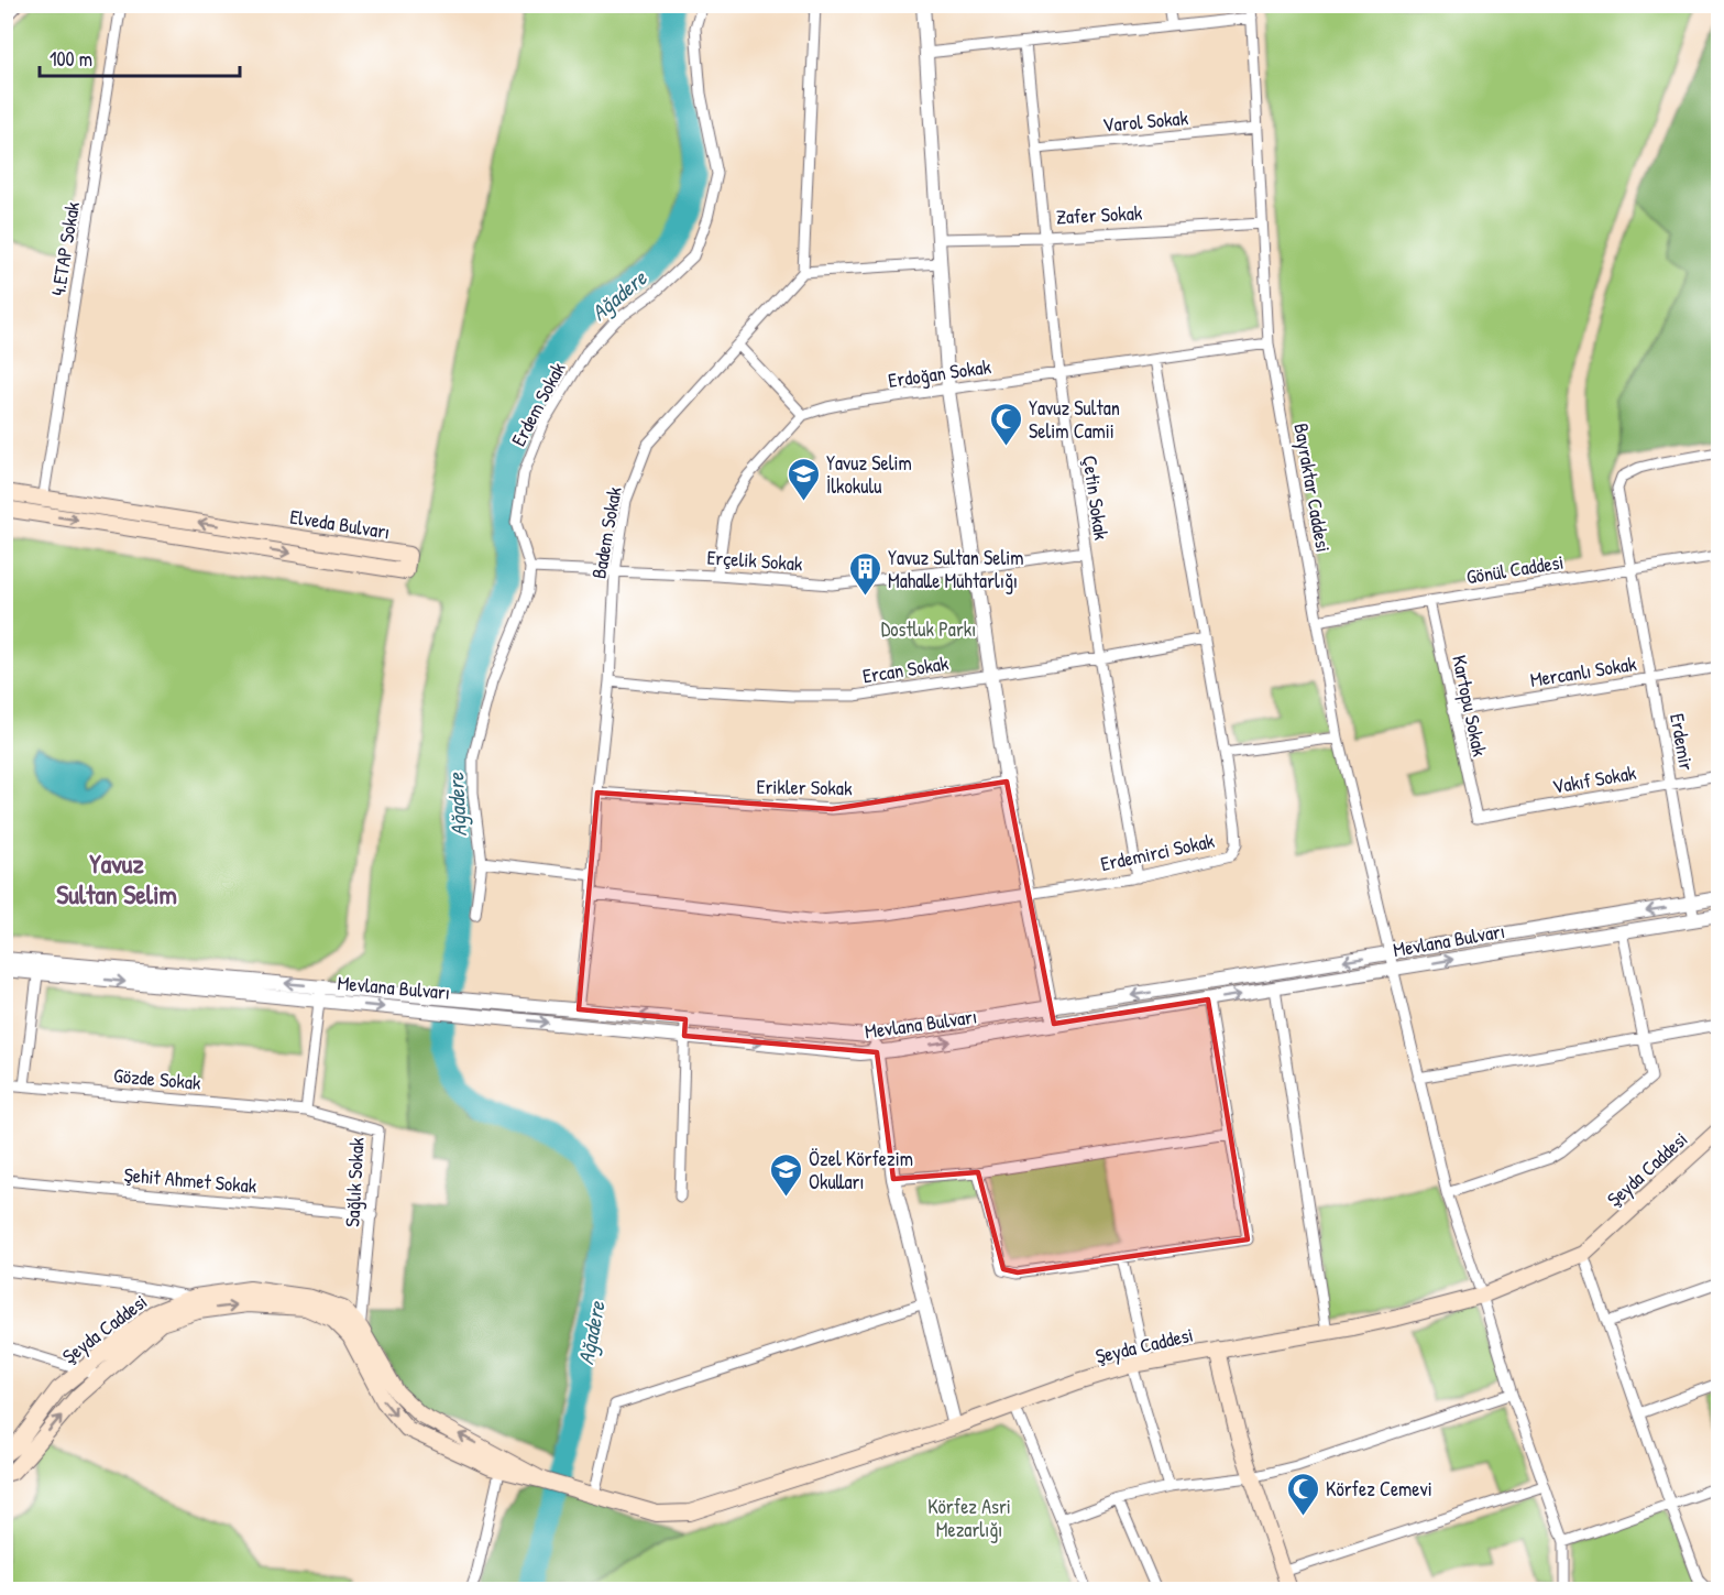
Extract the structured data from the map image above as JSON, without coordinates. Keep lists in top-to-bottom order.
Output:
{
  "streets": {
    "main road": ["Elveda Bulvarı", "Şeyda Caddesi"],
    "street": [
      "Varol Sokak",
      "Zafer Sokak",
      "4.ETAP Sokak",
      "Erdoğan Sokak",
      "Erdem Sokak",
      "Bayraktar Caddesi",
      "Çetin Sokak",
      "Badem Sokak",
      "Erçelik Sokak",
      "Gönül Caddesi",
      "Ercan Sokak",
      "Mercanlı Sokak",
      "Kartopu Sokak",
      "Erdemir",
      "Vakıf Sokak",
      "Erikler Sokak",
      "Erdemirci Sokak",
      "Mevlana Bulvarı",
      "Gözde Sokak",
      "Şehit Ahmet Sokak",
      "Sağlık Sokak"
    ]
  },
  "crossings": [
    ["Varol Sokak", "Bayraktar Caddesi"],
    ["Varol Sokak", "Çetin Sokak"],
    ["Zafer Sokak", "Bayraktar Caddesi"],
    ["Zafer Sokak", "Çetin Sokak"],
    ["4.ETAP Sokak", "Elveda Bulvarı"],
    ["Erdoğan Sokak", "Bayraktar Caddesi"],
    ["Erdoğan Sokak", "Çetin Sokak"],
    ["Erdoğan Sokak", "Erdemirci Sokak"],
    ["Erdem Sokak", "Erçelik Sokak"],
    ["Bayraktar Caddesi", "Gönül Caddesi"],
    ["Bayraktar Caddesi", "Mevlana Bulvarı"],
    ["Bayraktar Caddesi", "Şeyda Caddesi"],
    ["Çetin Sokak", "Erçelik Sokak"],
    ["Çetin Sokak", "Ercan Sokak"],
    ["Çetin Sokak", "Erdemirci Sokak"],
    ["Badem Sokak", "Erçelik Sokak"],
    ["Badem Sokak", "Ercan Sokak"],
    ["Badem Sokak", "Erikler Sokak"],
    ["Badem Sokak", "Erdemirci Sokak"],
    ["Badem Sokak", "Mevlana Bulvarı"],
    ["Gönül Caddesi", "Kartopu Sokak"],
    ["Gönül Caddesi", "Erdemir"],
    ["Ercan Sokak", "Erdemirci Sokak"],
    ["Mercanlı Sokak", "Kartopu Sokak"],
    ["Mercanlı Sokak", "Erdemir"],
    ["Kartopu Sokak", "Vakıf Sokak"],
    ["Erdemir", "Vakıf Sokak"],
    ["Erdemir", "Mevlana Bulvarı"],
    ["Gözde Sokak", "Sağlık Sokak"],
    ["Şeyda Caddesi", "Sağlık Sokak"],
    ["Şehit Ahmet Sokak", "Sağlık Sokak"]
  ],
  "districts": ["Yavuz Sultan Selim"],
  "water": ["Ağadere"],
  "parks": ["Dostluk Parkı", "Körfez Asri Mezarlığı"],
  "places": {
    "mosque": ["Yavuz Sultan Selim Camii", "Körfez Cemevi"],
    "school or university": ["Yavuz Selim İlkokulu", "Özel Körfezim Okulları"],
    "building": ["Yavuz Sultan Selim Mahalle Muhtarlığı"]
  },
  "scale_bar": "100 m"
}
